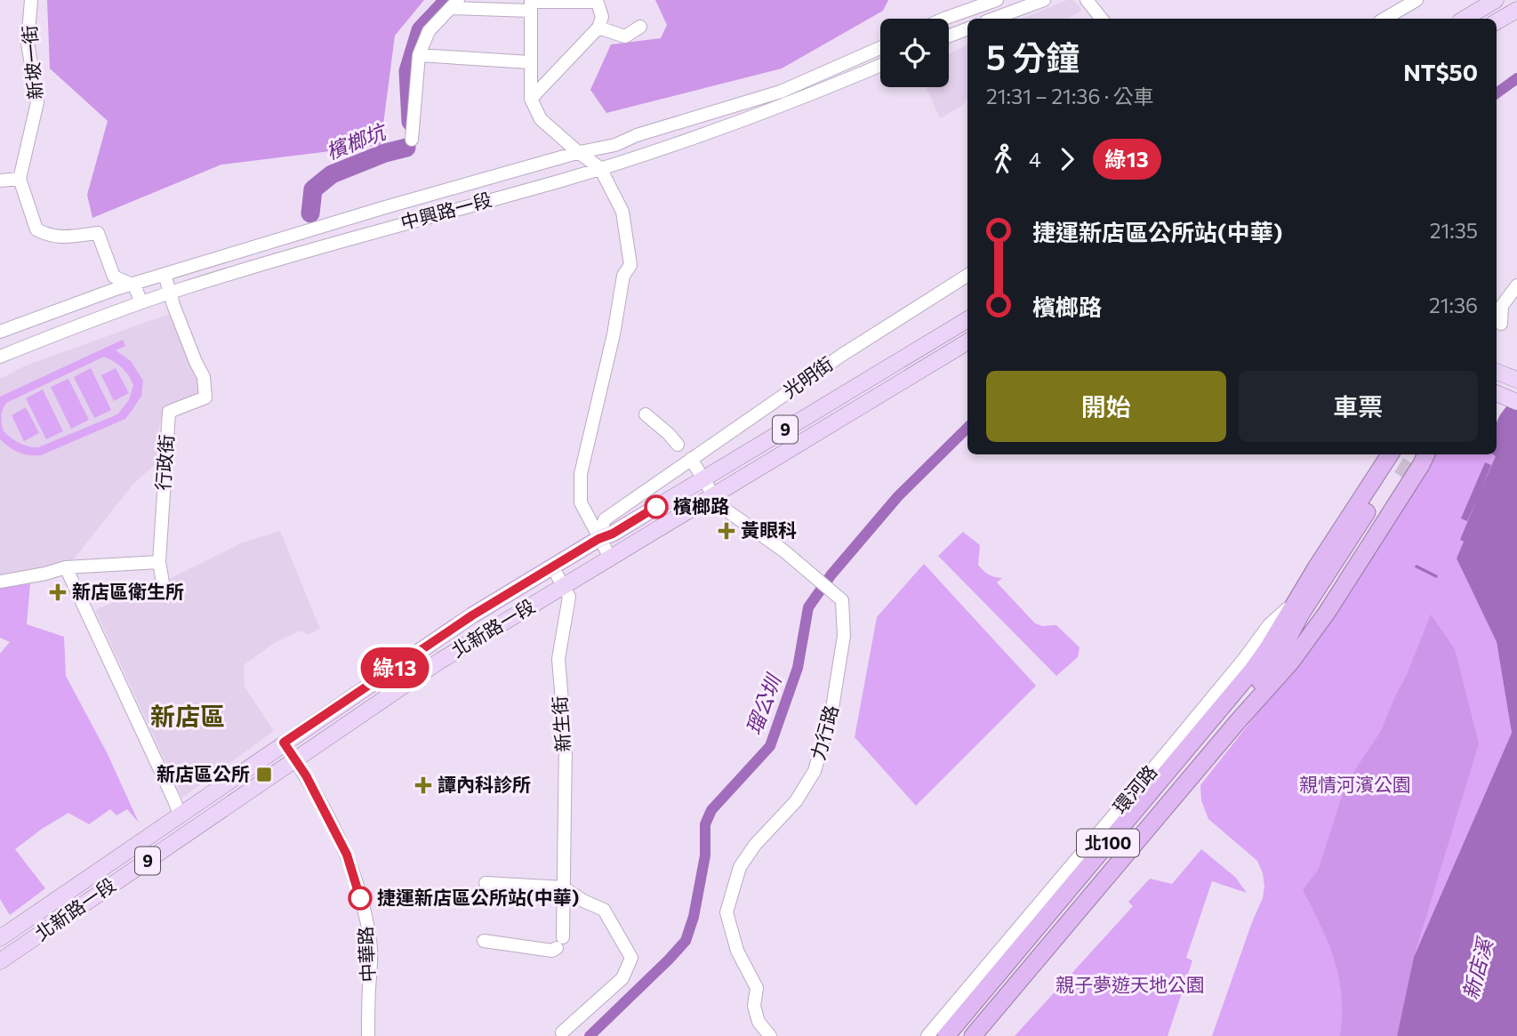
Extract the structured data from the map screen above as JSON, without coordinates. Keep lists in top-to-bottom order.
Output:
{
  "streets": {
    "highway": ["環河路", "北100"],
    "main road": ["9", "北新路一段"],
    "street": [
      "新坡一街",
      "中興路一段",
      "光明街",
      "行政街",
      "新生街",
      "力行路",
      "中華路"
    ]
  },
  "crossings": [
    ["中興路一段", "行政街"],
    ["光明街", "北新路一段"],
    ["光明街", "力行路"],
    ["北新路一段", "新生街"],
    ["北新路一段", "力行路"],
    ["北新路一段", "中華路"],
    ["環河路", "北100"]
  ],
  "districts": ["新店區"],
  "water": ["檳榔坑", "瑠公圳", "新店溪"],
  "parks": ["親情河濱公園", "親子夢遊天地公園"],
  "places": {
    "other": ["檳榔路", "捷運新店區公所站(中華)"],
    "health": ["黃眼科", "新店區衛生所", "譚內科診所"],
    "transit": ["新店區公所"]
  },
  "lines": ["bus line 綠13"],
  "page": {
    "on_map": "綠13",
    "heading": ["5 分鐘", "21:31 – 21:36 · 公車", "NT$50"],
    "legs": ["4", "綠13"],
    "list": [
      {
        "name": "捷運新店區公所站(中華)",
        "value": "21:35"
      },
      {
        "name": "檳榔路",
        "value": "21:36"
      }
    ],
    "buttons": ["開始", "車票"]
  }
}
